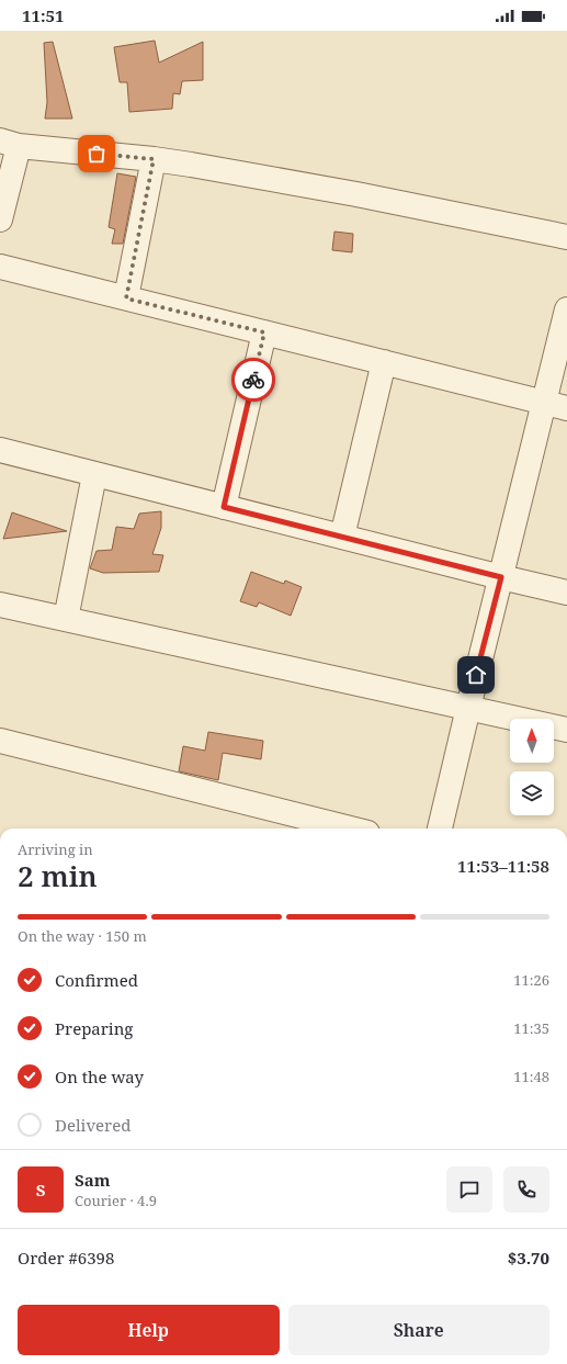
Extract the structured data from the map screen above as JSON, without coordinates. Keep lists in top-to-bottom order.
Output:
{
  "north": "top",
  "page": {
    "status": "11:51",
    "heading": ["2 min", "Arriving in", "11:53–11:58"],
    "panel": [
      "Sam",
      "Courier · 4.9",
      "Order #6398",
      "$3.70"
    ],
    "bar": "On the way · 150 m",
    "list": [
      ["Confirmed", "11:26"],
      ["Preparing", "11:35"],
      ["On the way", "11:48"],
      "Delivered"
    ],
    "round": "S",
    "buttons": ["Help", "Share"]
  }
}
